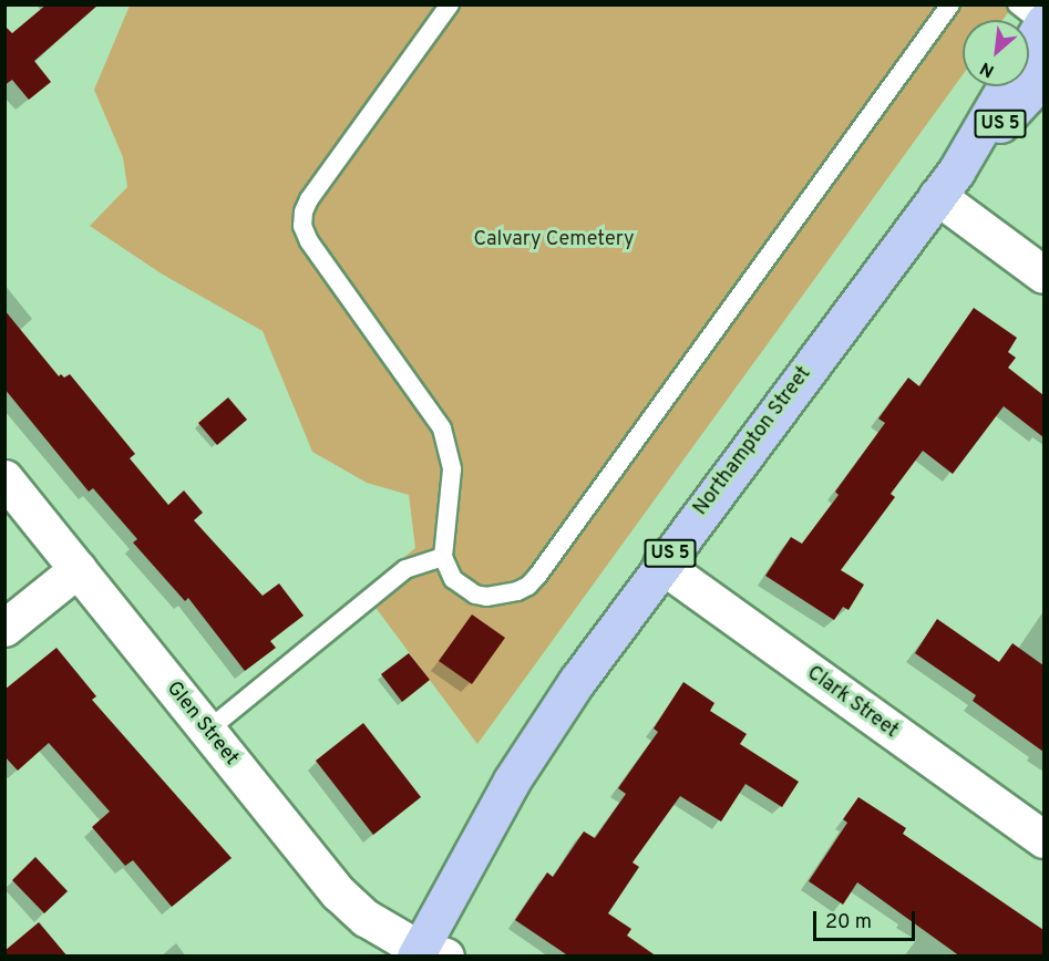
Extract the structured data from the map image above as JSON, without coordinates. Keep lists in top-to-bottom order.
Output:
{
  "streets": {
    "main road": ["US 5", "Northampton Street"],
    "street": ["Clark Street", "Glen Street"]
  },
  "crossings": [
    ["Northampton Street", "Clark Street"],
    ["Northampton Street", "Glen Street"]
  ],
  "parks": ["Calvary Cemetery"],
  "scale_bar": "20 m",
  "north": "bottom left"
}
